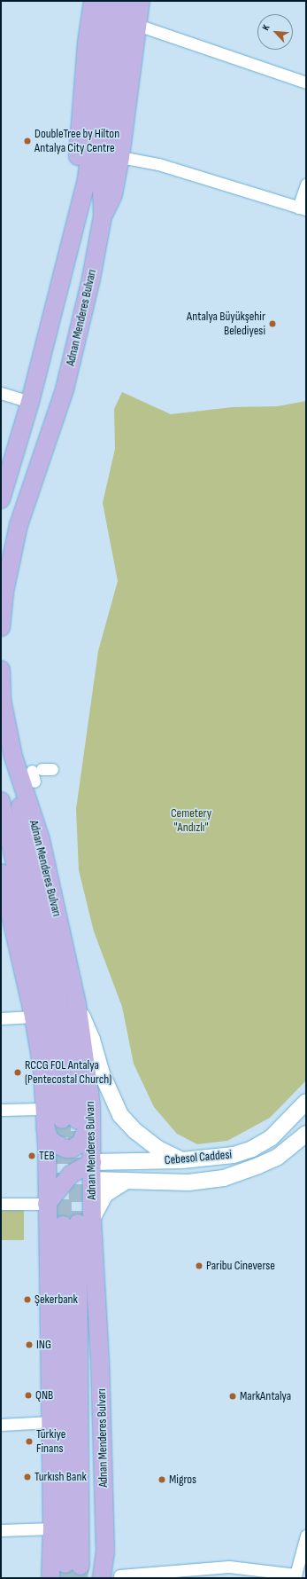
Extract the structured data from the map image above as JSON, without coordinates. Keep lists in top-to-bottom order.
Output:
{
  "streets": {
    "main road": ["Adnan Menderes Bulvarı", "Cebesol Caddesi"]
  },
  "crossings": [
    ["Adnan Menderes Bulvarı", "Cebesol Caddesi"]
  ],
  "parks": ["Cemetery \"Andızlı\""],
  "places": [
    "DoubleTree by Hilton Antalya City Centre",
    "Antalya Büyükşehir Belediyesi",
    "RCCG FOL Antalya (Pentecostal Church)",
    "TEB",
    "Paribu Cineverse",
    "Şekerbank",
    "ING",
    "QNB",
    "MarkAntalya",
    "Türkiye Finans",
    "Turkısh Bank",
    "Migros"
  ],
  "north": "top left"
}
